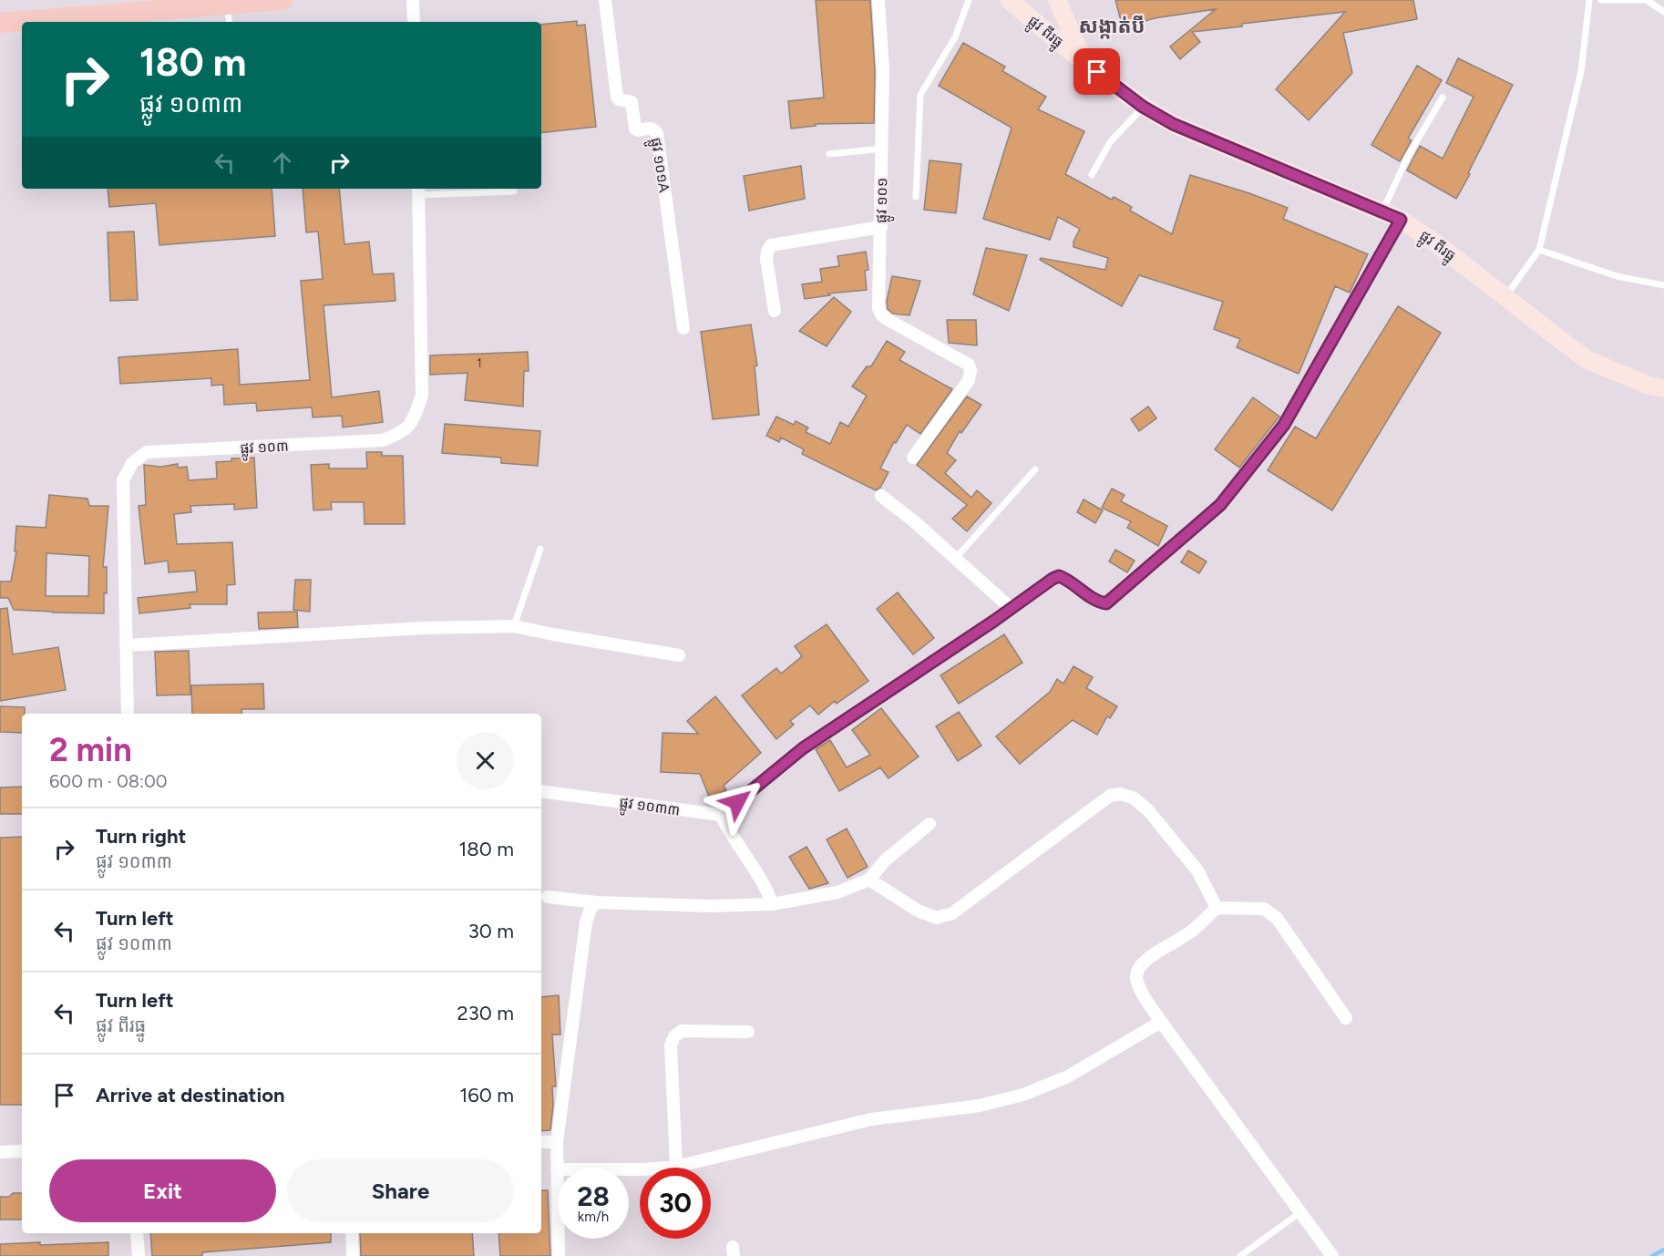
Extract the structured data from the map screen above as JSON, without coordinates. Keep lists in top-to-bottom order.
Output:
{
  "streets": {
    "main road": ["ផ្លូវ ពីរធ្នូ"],
    "street": [
      "ផ្លូវ ១០១A",
      "ផ្លូវ ១០១",
      "ផ្លូវ ១០៣",
      "ផ្លូវ ១០៣៣"
    ]
  },
  "districts": ["សង្កាត់បី"],
  "house_numbers": ["1"],
  "page": {
    "turn": ["180 m", "ផ្លូវ ១០៣៣"],
    "heading": ["2 min", "600 m · 08:00"],
    "list": [
      {
        "name": "Turn right",
        "note": "ផ្លូវ ១០៣៣",
        "value": "180 m"
      },
      {
        "name": "Turn left",
        "note": "ផ្លូវ ១០៣៣",
        "value": "30 m"
      },
      {
        "name": "Turn left",
        "note": "ផ្លូវ ពីរធ្នូ",
        "value": "230 m"
      },
      {
        "name": "Arrive at destination",
        "value": "160 m"
      }
    ],
    "buttons": ["Exit", "Share"],
    "speed": "28 km/h",
    "limit": "30"
  }
}
